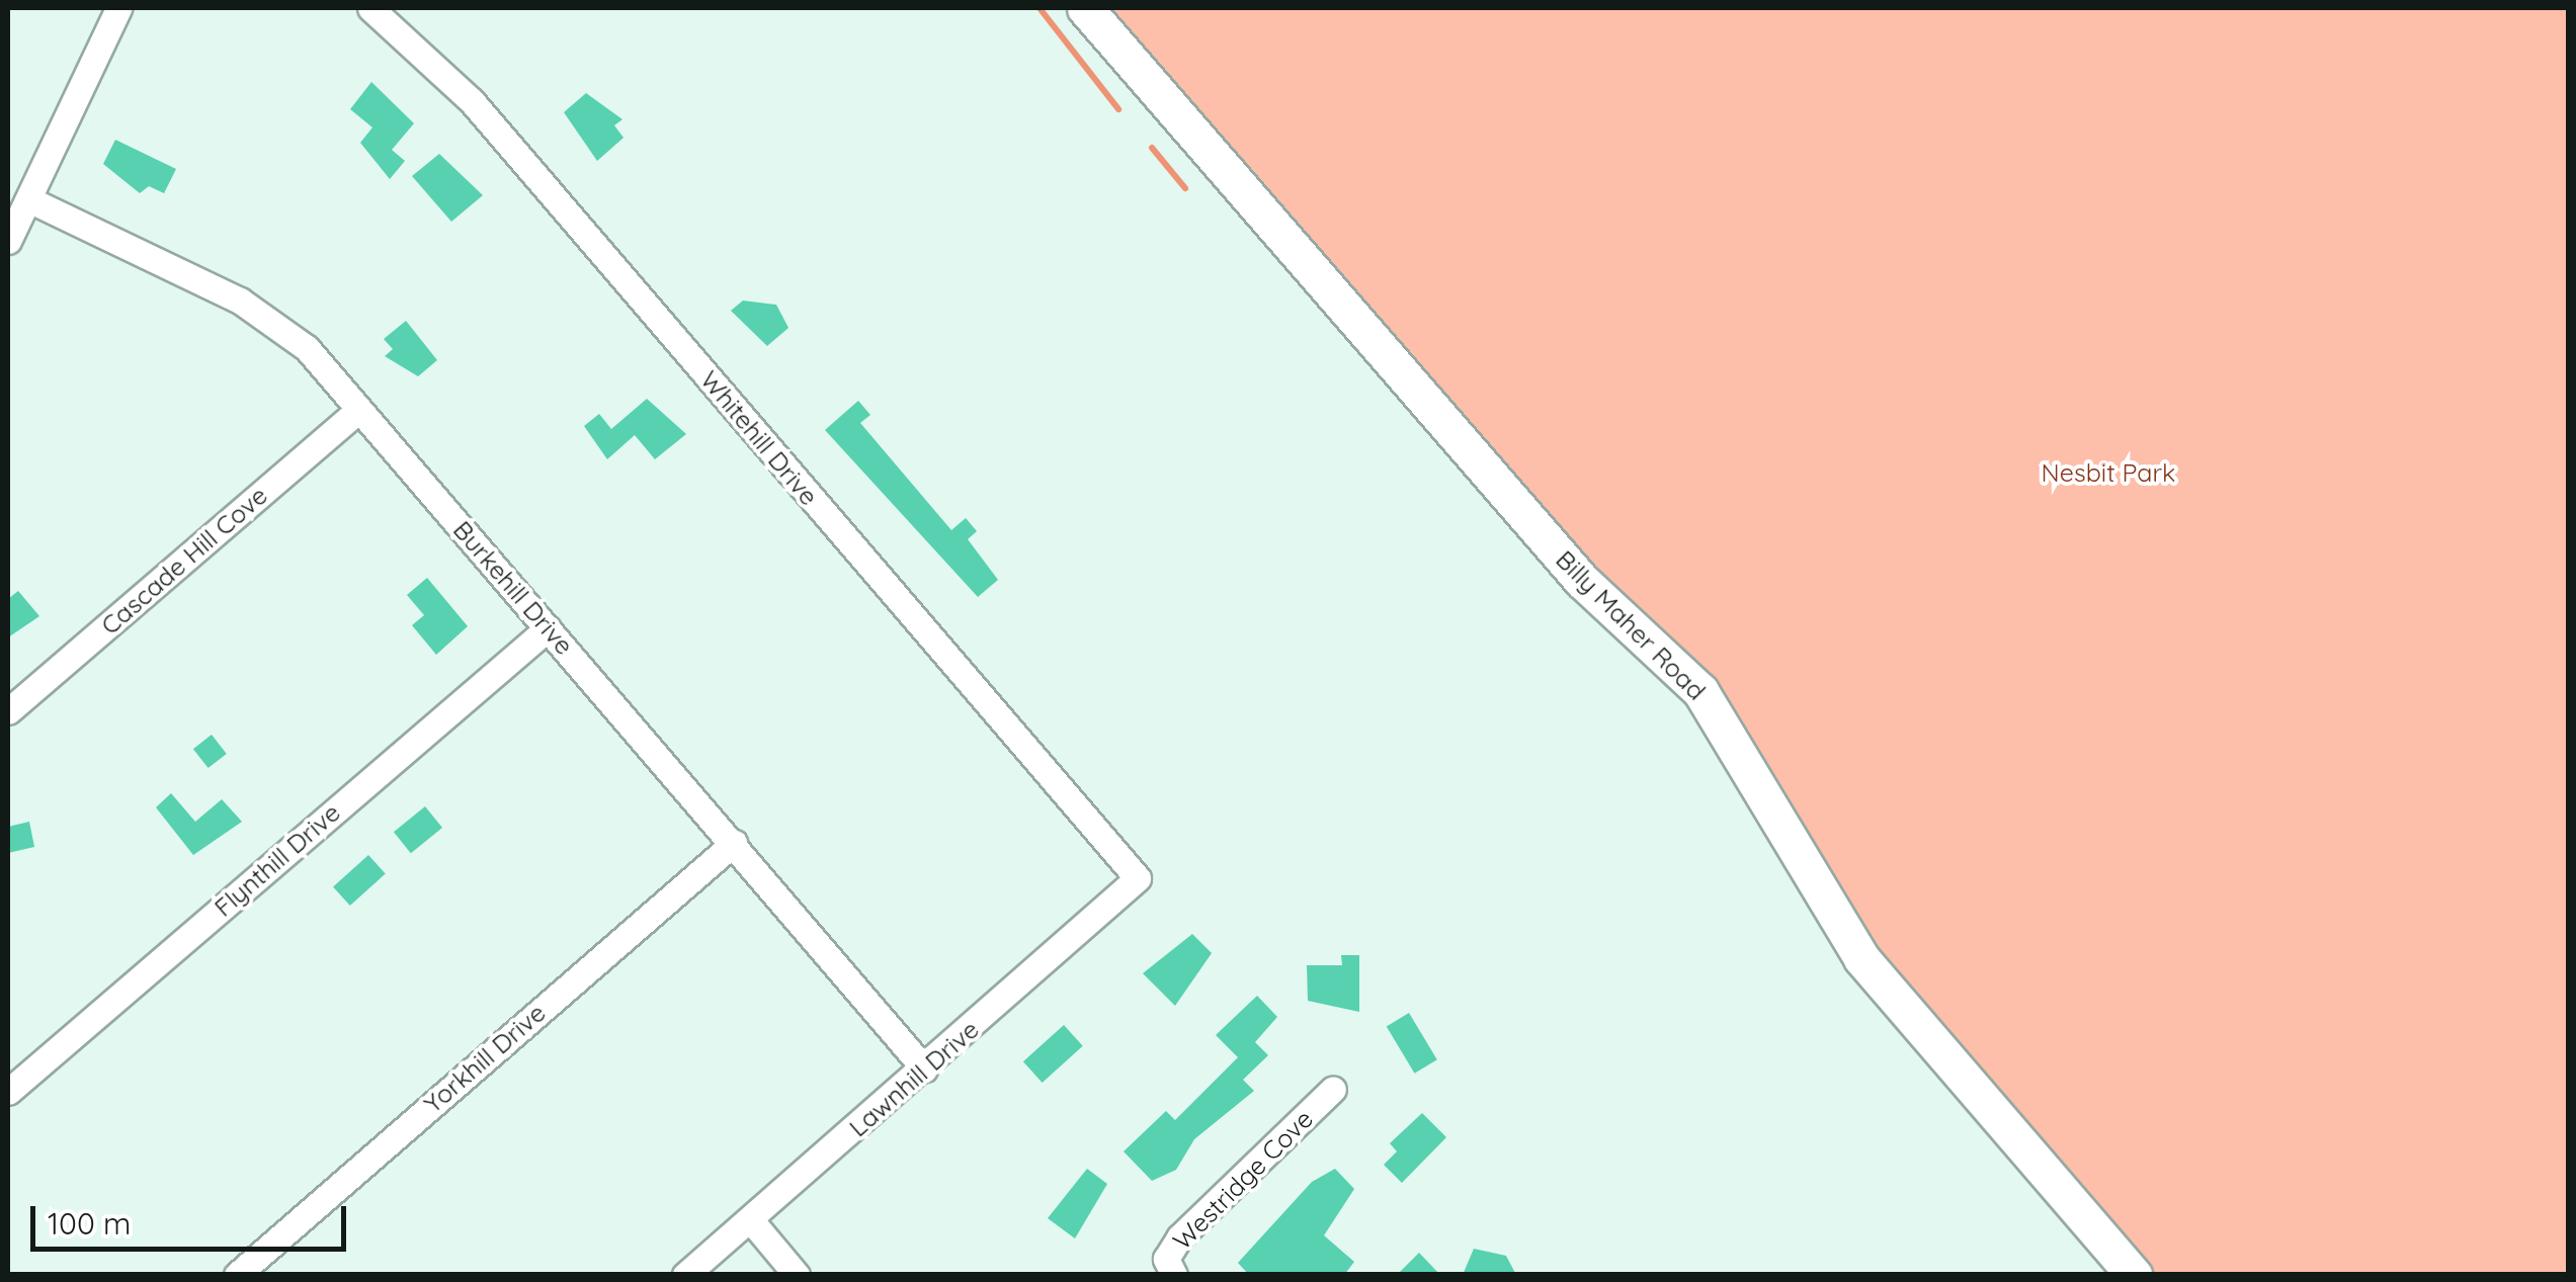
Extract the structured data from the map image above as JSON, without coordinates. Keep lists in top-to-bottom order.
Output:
{
  "streets": {
    "main road": ["Billy Maher Road"],
    "street": [
      "Whitehill Drive",
      "Cascade Hill Cove",
      "Burkehill Drive",
      "Flynthill Drive",
      "Yorkhill Drive",
      "Lawnhill Drive",
      "Westridge Cove"
    ]
  },
  "crossings": [
    ["Whitehill Drive", "Lawnhill Drive"],
    ["Cascade Hill Cove", "Burkehill Drive"],
    ["Burkehill Drive", "Flynthill Drive"],
    ["Burkehill Drive", "Yorkhill Drive"],
    ["Burkehill Drive", "Lawnhill Drive"]
  ],
  "parks": ["Nesbit Park"],
  "scale_bar": "100 m"
}
